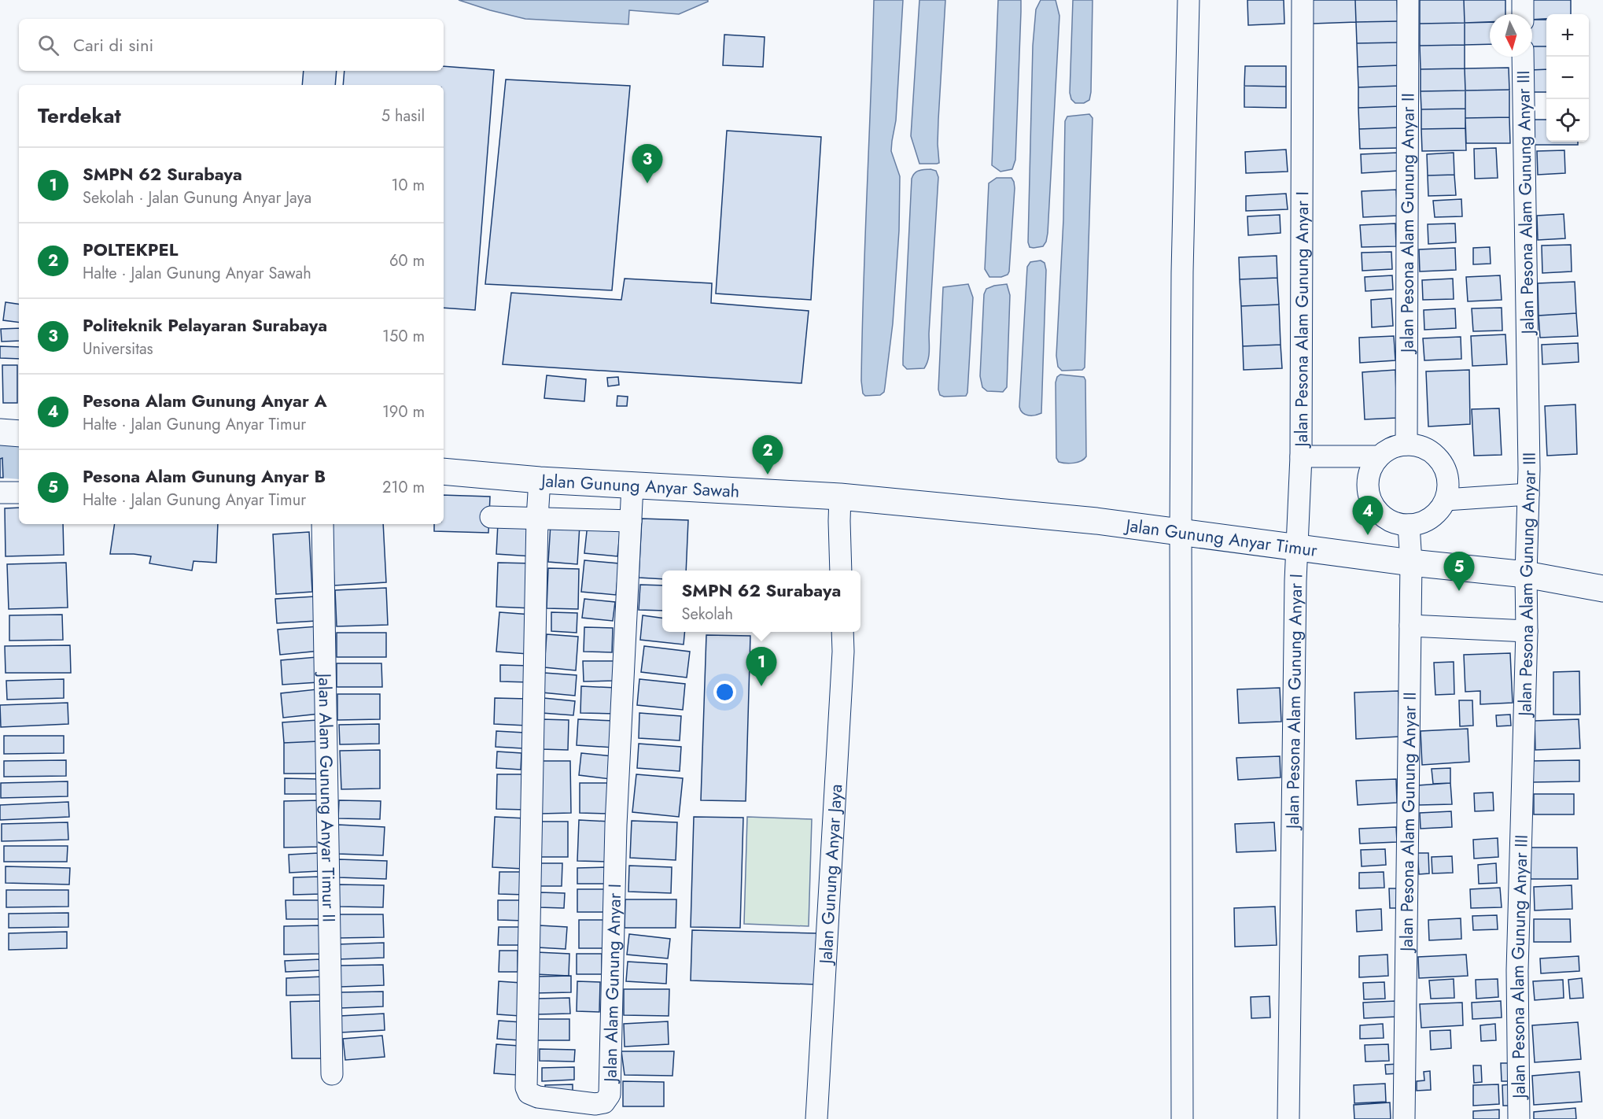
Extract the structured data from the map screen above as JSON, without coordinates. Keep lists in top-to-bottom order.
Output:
{
  "streets": {
    "street": [
      "Jalan Pesona Alam Gunung Anyar III",
      "Jalan Pesona Alam Gunung Anyar II",
      "Jalan Pesona Alam Gunung Anyar I",
      "Jalan Gunung Anyar Sawah",
      "Jalan Gunung Anyar Timur",
      "Jalan Alam Gunung Anyar Timur II",
      "Jalan Gunung Anyar Jaya",
      "Jalan Alam Gunung Anyar I"
    ]
  },
  "crossings": [
    ["Jalan Pesona Alam Gunung Anyar III", "Jalan Gunung Anyar Timur"],
    ["Jalan Pesona Alam Gunung Anyar II", "Jalan Gunung Anyar Timur"],
    ["Jalan Pesona Alam Gunung Anyar I", "Jalan Gunung Anyar Timur"],
    ["Jalan Gunung Anyar Sawah", "Jalan Gunung Anyar Timur"],
    ["Jalan Gunung Anyar Sawah", "Jalan Alam Gunung Anyar I"]
  ],
  "north": "bottom",
  "page": {
    "map_buttons": ["+", "−"],
    "search": "Cari di sini",
    "heading": ["Terdekat", "5 hasil"],
    "pins": [
      "3",
      "2",
      "4",
      "5",
      "1"
    ],
    "list": [
      {
        "mark": "1",
        "name": "SMPN 62 Surabaya",
        "note": "Sekolah · Jalan Gunung Anyar Jaya",
        "value": "10 m"
      },
      {
        "mark": "2",
        "name": "POLTEKPEL",
        "note": "Halte · Jalan Gunung Anyar Sawah",
        "value": "60 m"
      },
      {
        "mark": "3",
        "name": "Politeknik Pelayaran Surabaya",
        "note": "Universitas",
        "value": "150 m"
      },
      {
        "mark": "4",
        "name": "Pesona Alam Gunung Anyar A",
        "note": "Halte · Jalan Gunung Anyar Timur",
        "value": "190 m"
      },
      {
        "mark": "5",
        "name": "Pesona Alam Gunung Anyar B",
        "note": "Halte · Jalan Gunung Anyar Timur",
        "value": "210 m"
      }
    ],
    "popup": ["SMPN 62 Surabaya", "Sekolah"]
  }
}
